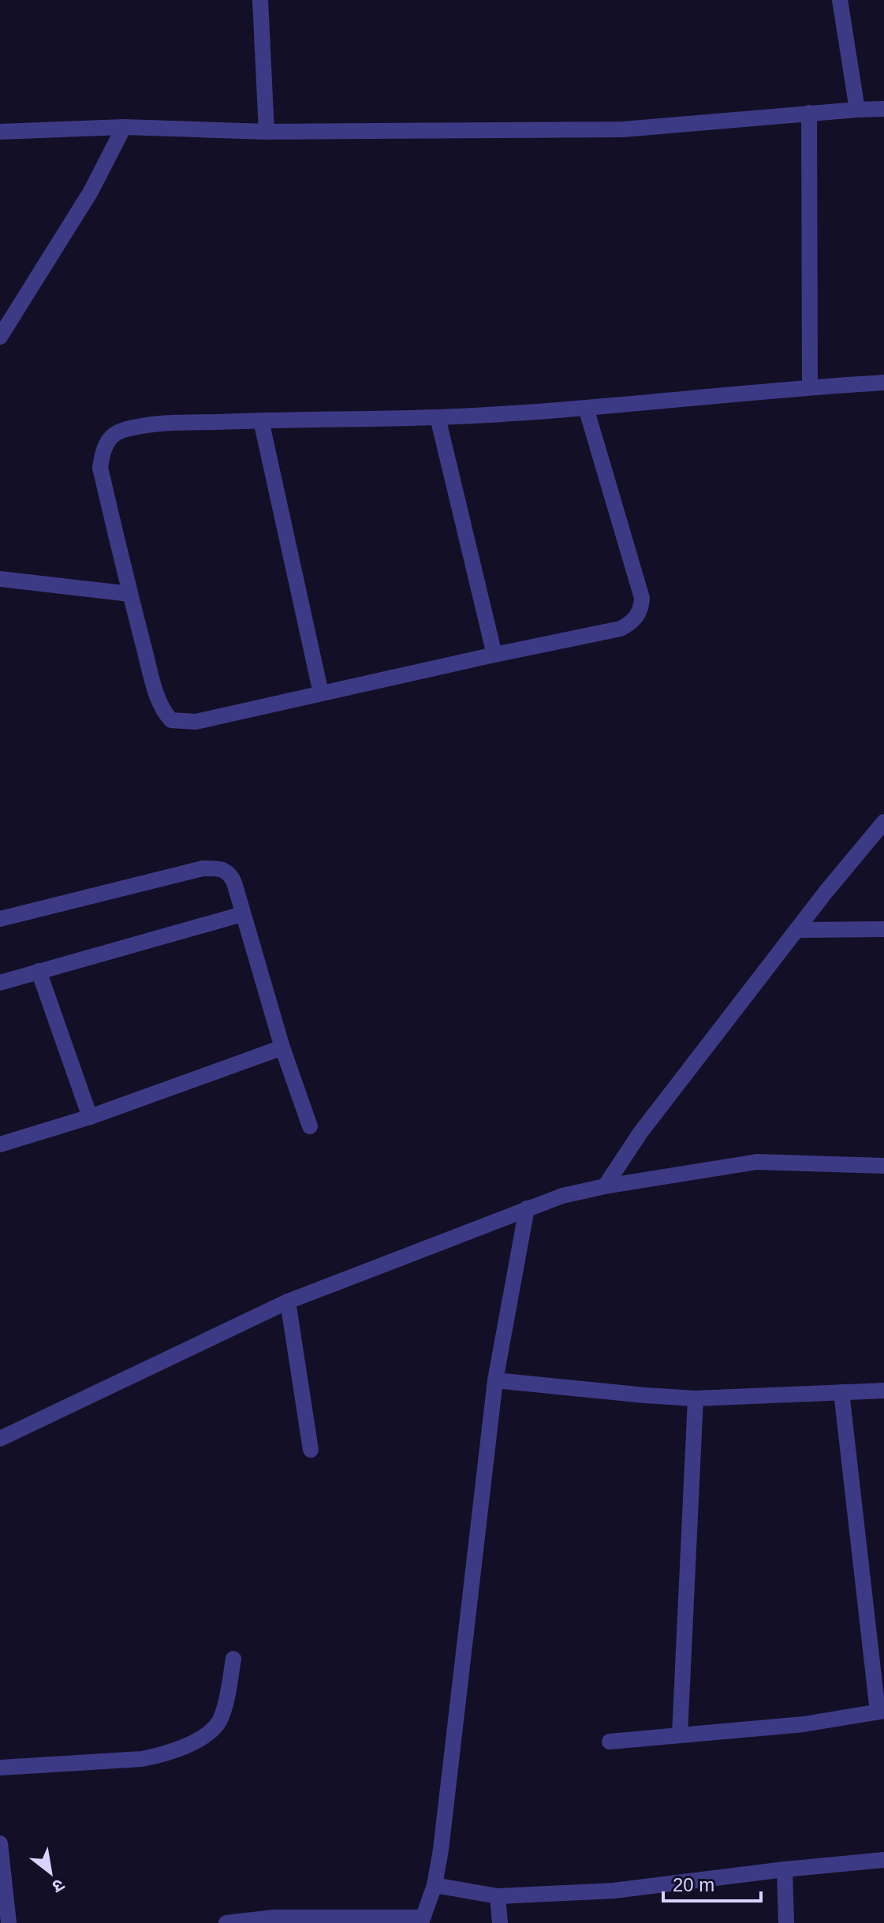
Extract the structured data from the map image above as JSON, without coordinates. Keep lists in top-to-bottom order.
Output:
{
  "scale_bar": "20 m",
  "north": "bottom right"
}
